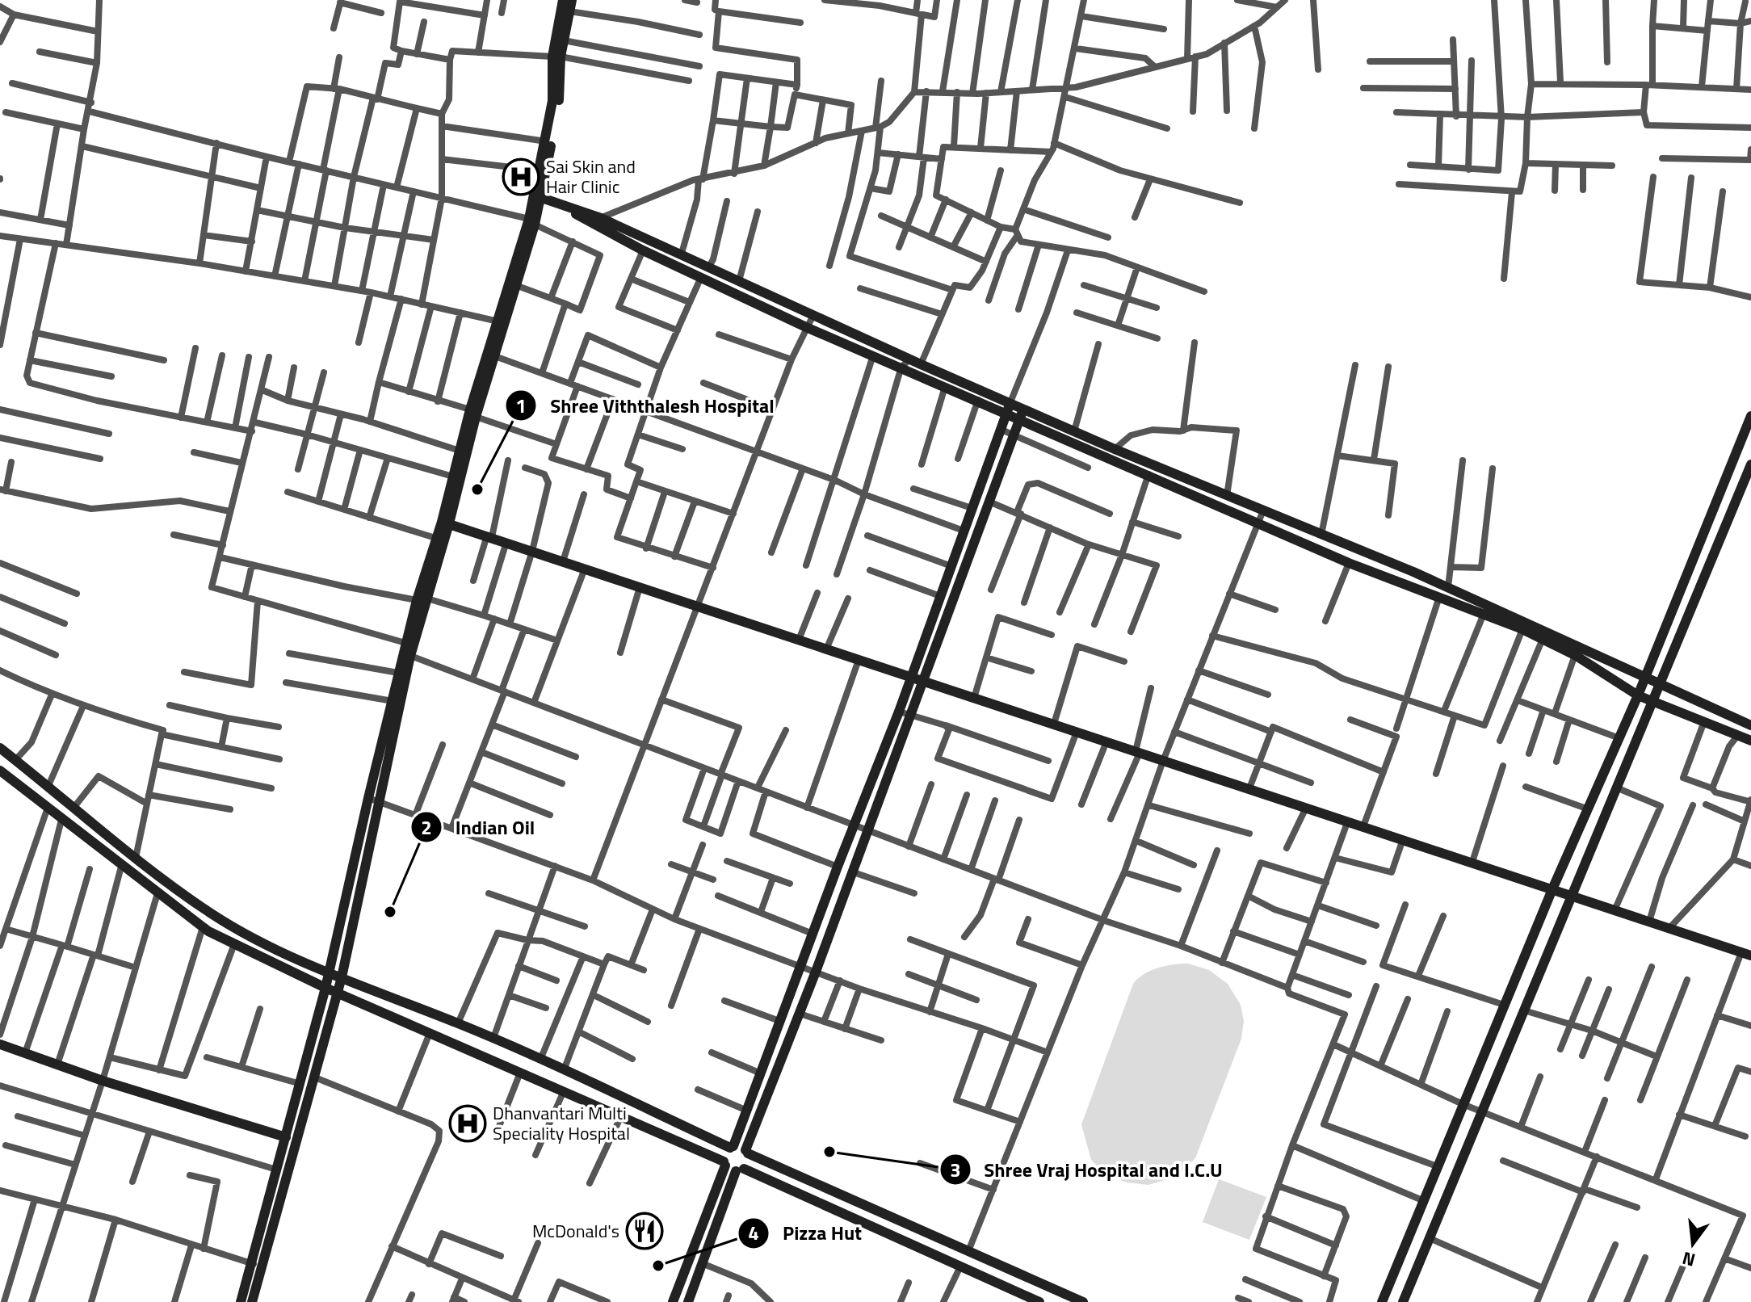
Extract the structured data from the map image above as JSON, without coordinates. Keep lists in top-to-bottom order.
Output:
{
  "places": {
    "hospital": ["Sai Skin and Hair Clinic", "Dhanvantari Multi Speciality Hospital"],
    "other": [
      "Shree Viththalesh Hospital",
      "Indian Oil",
      "Shree Vraj Hospital and I.C.U",
      "Pizza Hut"
    ],
    "restaurant": ["McDonald's"]
  },
  "north": "bottom"
}
